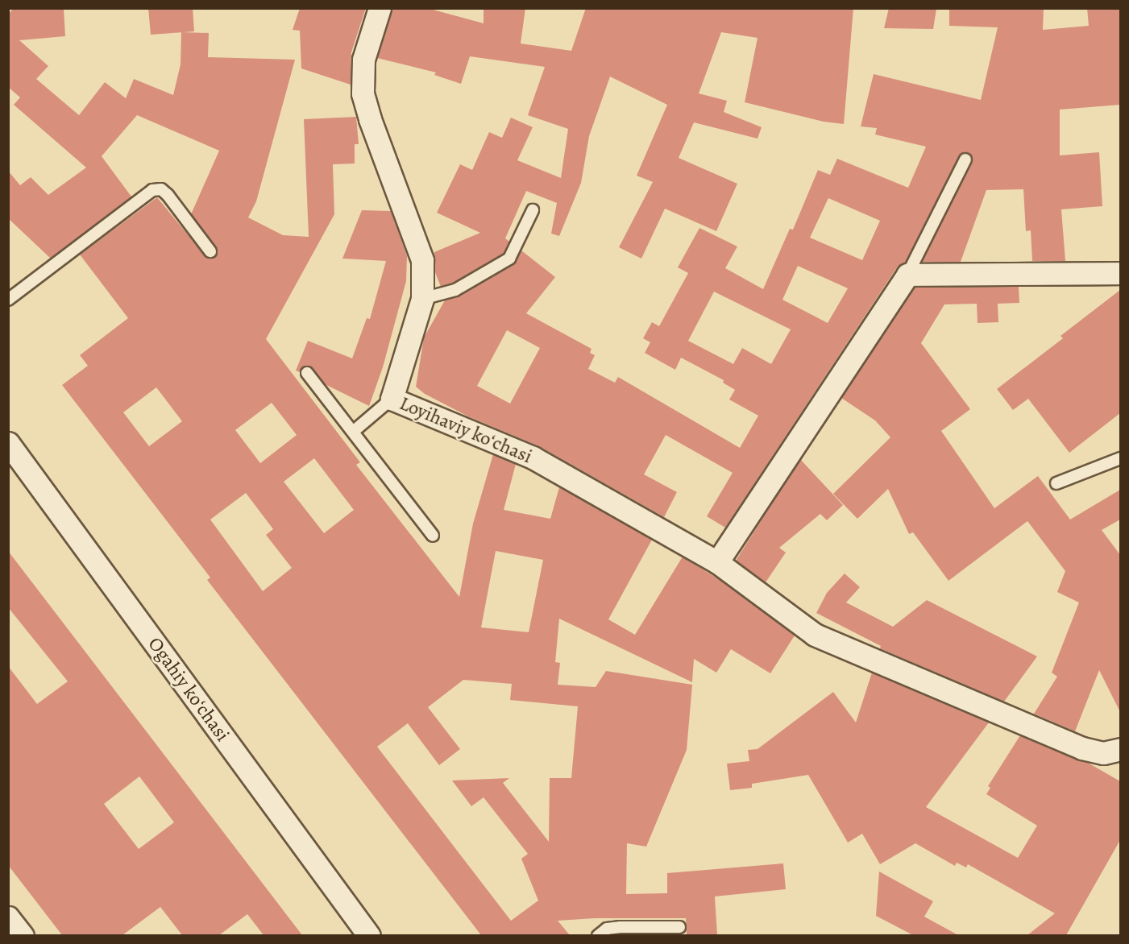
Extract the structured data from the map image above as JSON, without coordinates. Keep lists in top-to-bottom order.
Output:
{
  "streets": {
    "street": ["Loyihaviy koʻchasi", "Ogahiy koʻchasi"]
  }
}
